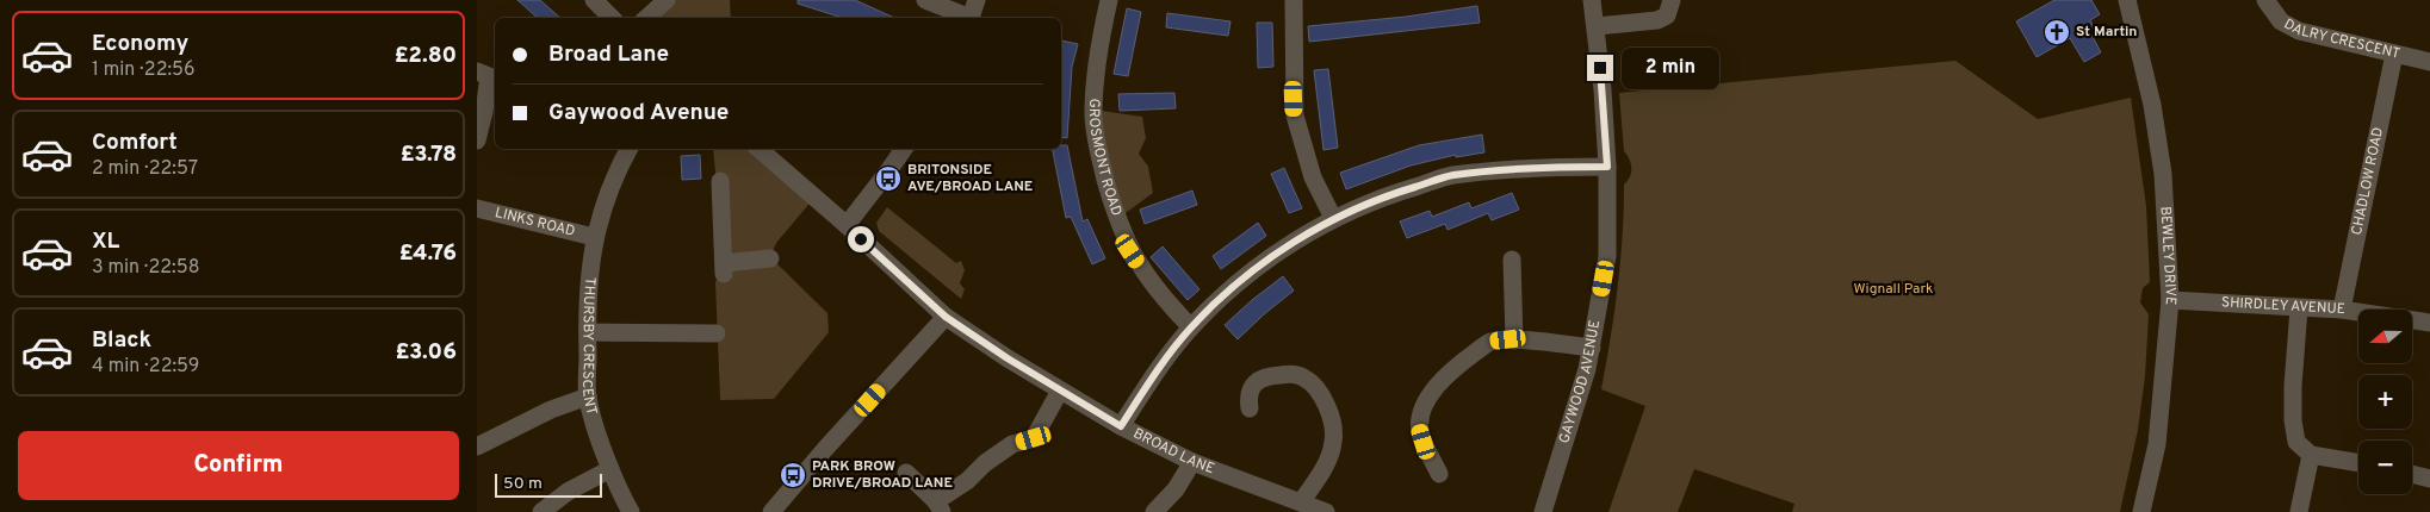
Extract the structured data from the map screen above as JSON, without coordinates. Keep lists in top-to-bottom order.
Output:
{
  "streets": {
    "street": [
      "DALRY CRESCENT",
      "GROSMONT ROAD",
      "CHADLOW ROAD",
      "LINKS ROAD",
      "BEWLEY DRIVE",
      "SHIRDLEY AVENUE",
      "THURSBY CRESCENT",
      "GAYWOOD AVENUE",
      "BROAD LANE"
    ]
  },
  "crossings": [
    ["DALRY CRESCENT", "CHADLOW ROAD"],
    ["CHADLOW ROAD", "SHIRDLEY AVENUE"],
    ["LINKS ROAD", "THURSBY CRESCENT"],
    ["BEWLEY DRIVE", "SHIRDLEY AVENUE"]
  ],
  "parks": ["Wignall Park"],
  "places": {
    "church": ["St Martin"],
    "bus stop": ["BRITONSIDE AVE/BROAD LANE", "PARK BROW DRIVE/BROAD LANE"]
  },
  "scale_bar": "50 m",
  "north": "left",
  "page": {
    "list": [
      {
        "name": "Economy",
        "note": "1 min · 22:56",
        "value": "£2.80"
      },
      {
        "name": "Comfort",
        "note": "2 min · 22:57",
        "value": "£3.78"
      },
      {
        "name": "XL",
        "note": "3 min · 22:58",
        "value": "£4.76"
      },
      {
        "name": "Black",
        "note": "4 min · 22:59",
        "value": "£3.06"
      }
    ],
    "banner": ["Broad Lane", "Gaywood Avenue"],
    "bubble": "2 min",
    "map_buttons": ["+", "−"],
    "buttons": "Confirm",
    "scale": "50 m"
  }
}
